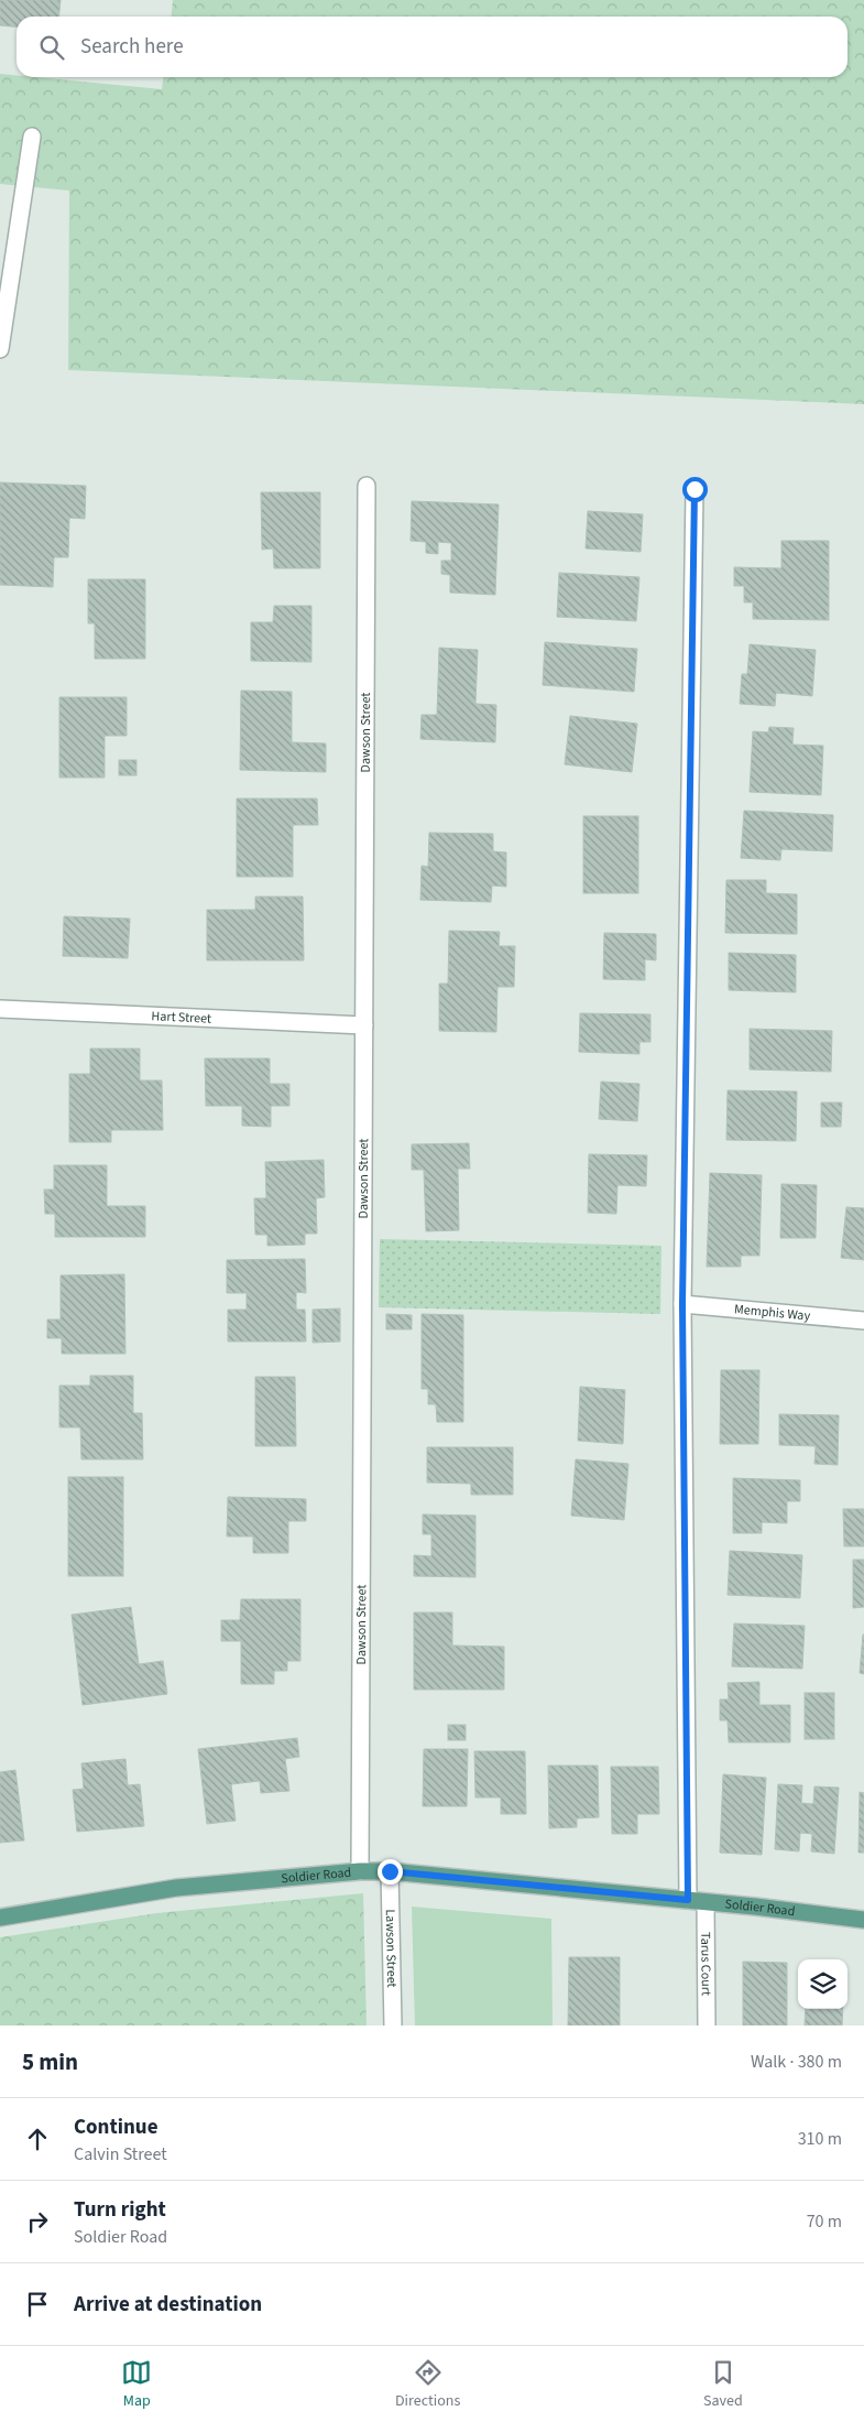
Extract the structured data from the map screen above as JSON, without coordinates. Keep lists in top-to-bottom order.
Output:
{
  "streets": {
    "main road": ["Soldier Road"],
    "street": [
      "Dawson Street",
      "Hart Street",
      "Memphis Way",
      "Lawson Street",
      "Tarus Court"
    ]
  },
  "crossings": [
    ["Dawson Street", "Hart Street"],
    ["Dawson Street", "Soldier Road"],
    ["Soldier Road", "Lawson Street"],
    ["Soldier Road", "Tarus Court"]
  ],
  "page": {
    "search": "Search here",
    "heading": ["5 min", "Walk · 380 m"],
    "list": [
      ["Continue", "Calvin Street", "310 m"],
      ["Turn right", "Soldier Road", "70 m"],
      "Arrive at destination"
    ],
    "nav": ["Map", "Directions", "Saved"]
  }
}
